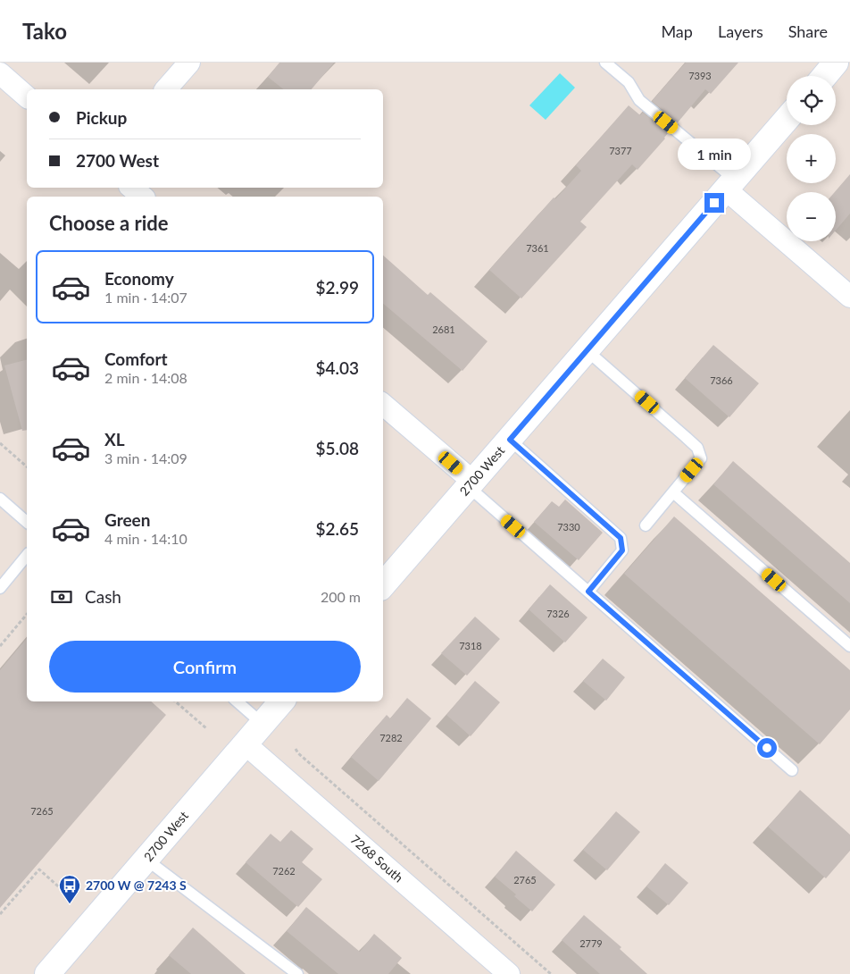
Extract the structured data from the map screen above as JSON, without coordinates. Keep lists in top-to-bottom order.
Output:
{
  "streets": {
    "main road": ["2700 West"],
    "street": ["7268 South"]
  },
  "crossings": [
    ["2700 West", "7268 South"]
  ],
  "places": {
    "bus stop": ["2700 W @ 7243 S"]
  },
  "house_numbers": [
    "7393",
    "7377",
    "7361",
    "2681",
    "7366",
    "7330",
    "7326",
    "7318",
    "7282",
    "7265",
    "7262",
    "2765",
    "2779"
  ],
  "page": {
    "header": "Tako",
    "nav": ["Map", "Layers", "Share"],
    "map_buttons": ["+", "−"],
    "banner": ["Pickup", "2700 West"],
    "bubble": "1 min",
    "heading": "Choose a ride",
    "list": [
      {
        "name": "Economy",
        "note": "1 min · 14:07",
        "value": "$2.99"
      },
      {
        "name": "Comfort",
        "note": "2 min · 14:08",
        "value": "$4.03"
      },
      {
        "name": "XL",
        "note": "3 min · 14:09",
        "value": "$5.08"
      },
      {
        "name": "Green",
        "note": "4 min · 14:10",
        "value": "$2.65"
      }
    ],
    "pay": ["Cash", "200 m"],
    "buttons": "Confirm"
  }
}
